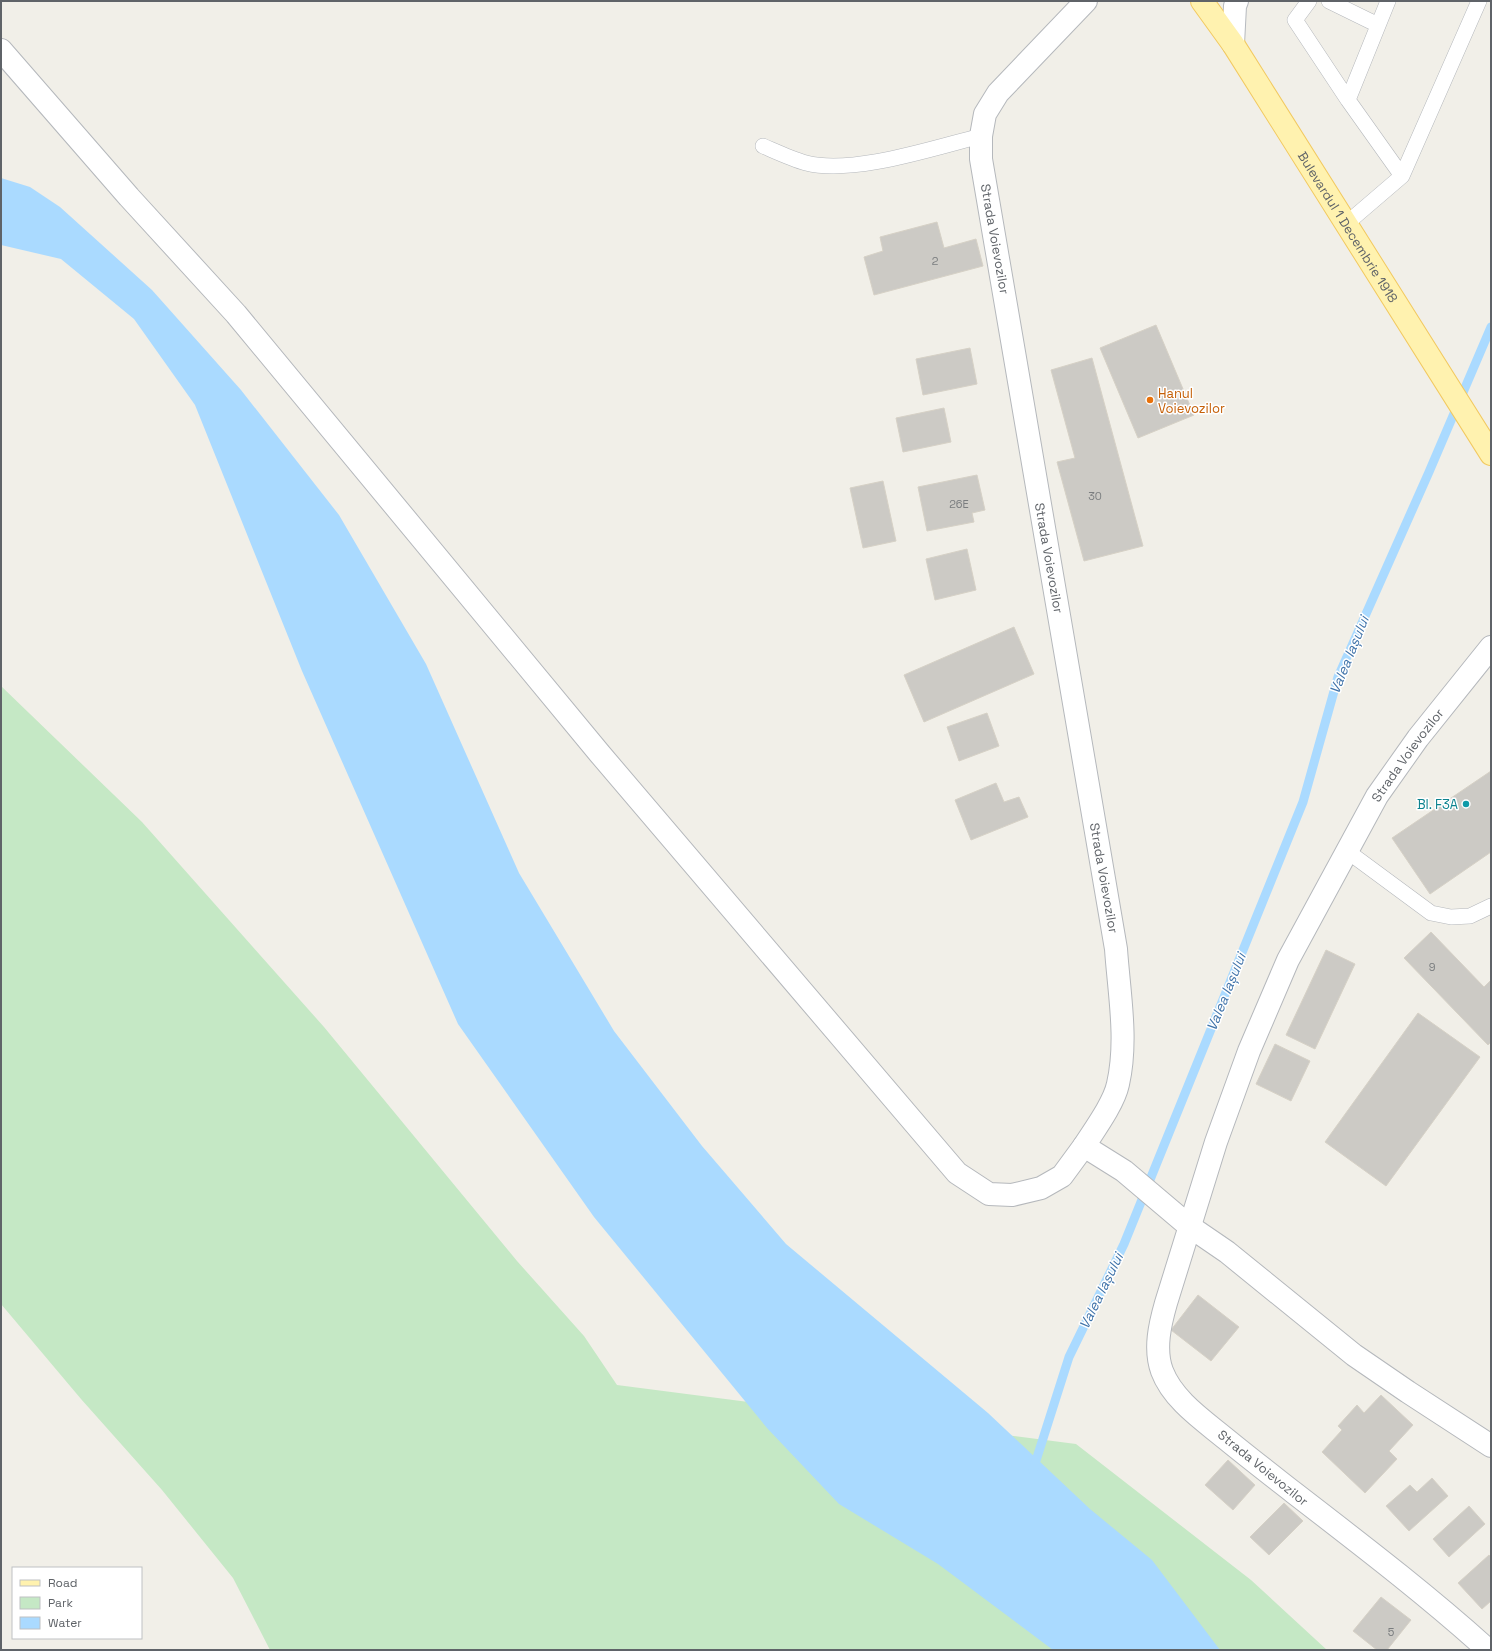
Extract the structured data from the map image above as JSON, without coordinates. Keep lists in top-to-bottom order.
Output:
{
  "streets": {
    "main road": ["Bulevardul 1 Decembrie 1918"],
    "street": ["Strada Voievozilor"]
  },
  "water": ["Valea Iașului"],
  "places": ["Hanul Voievozilor", "Bl. F3A"],
  "house_numbers": [
    "2",
    "30",
    "26E",
    "9",
    "5"
  ],
  "legend": ["Road", "Park", "Water"]
}
